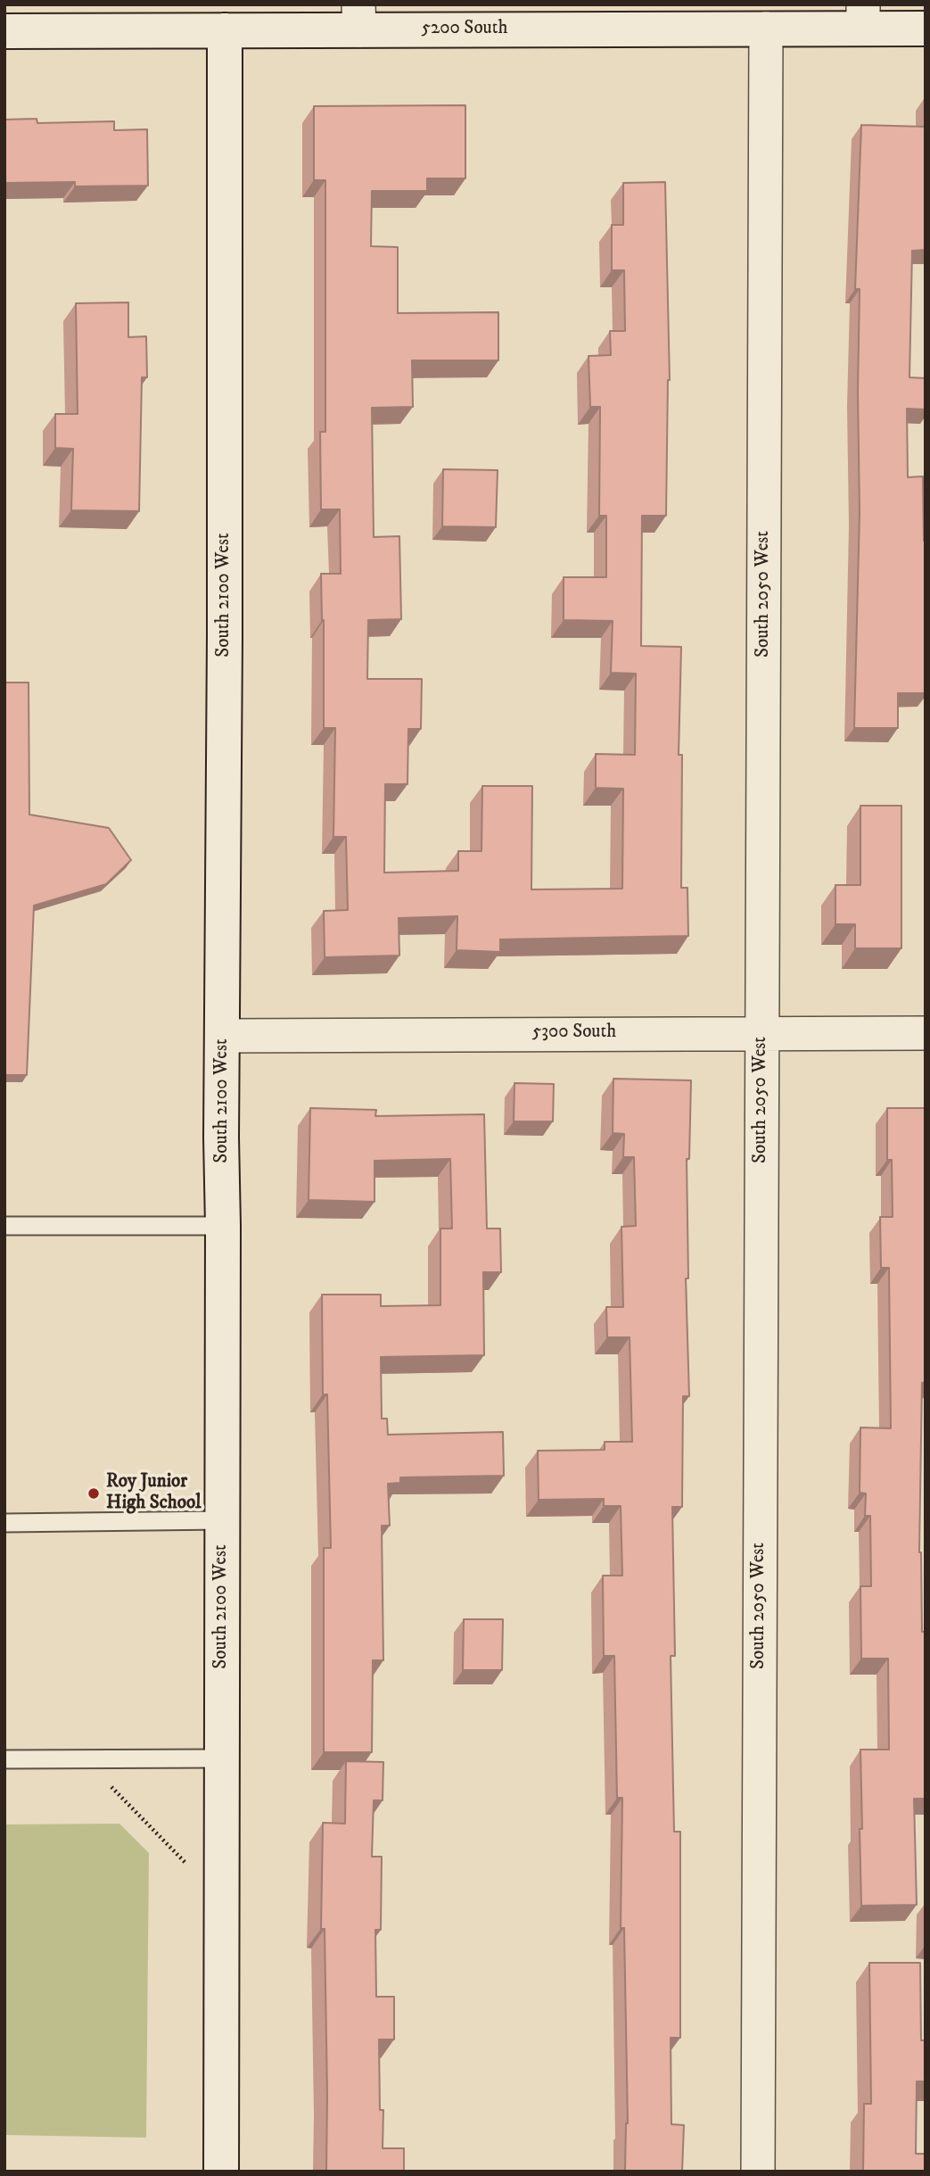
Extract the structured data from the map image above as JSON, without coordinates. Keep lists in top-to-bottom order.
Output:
{
  "streets": {
    "street": [
      "5200 South",
      "South 2050 West",
      "South 2100 West",
      "5300 South"
    ]
  },
  "crossings": [
    ["5200 South", "South 2050 West"],
    ["5200 South", "South 2100 West"],
    ["South 2050 West", "5300 South"],
    ["South 2100 West", "5300 South"]
  ],
  "places": ["Roy Junior High School"]
}
